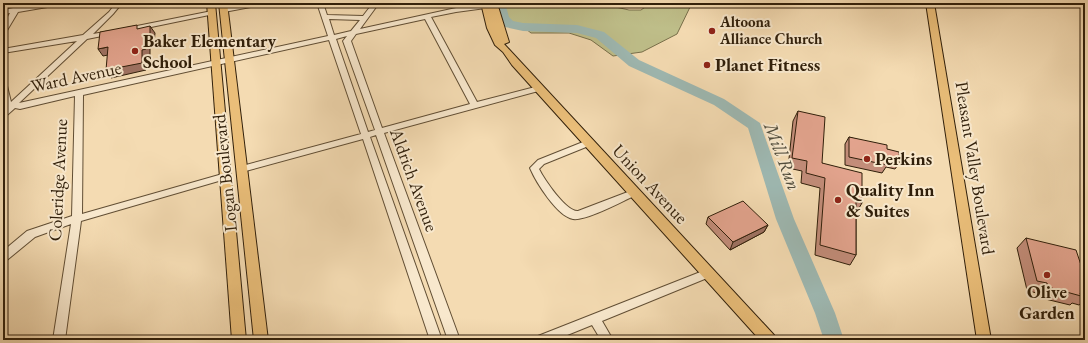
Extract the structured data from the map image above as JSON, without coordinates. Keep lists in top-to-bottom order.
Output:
{
  "streets": {
    "main road": ["Pleasant Valley Boulevard", "Logan Boulevard", "Union Avenue"],
    "street": ["Ward Avenue", "Coleridge Avenue", "Aldrich Avenue"]
  },
  "crossings": [
    ["Ward Avenue", "Logan Boulevard"],
    ["Ward Avenue", "Coleridge Avenue"],
    ["Ward Avenue", "Aldrich Avenue"],
    ["Ward Avenue", "Union Avenue"]
  ],
  "water": ["Mill Run"],
  "places": [
    "Altoona Alliance Church",
    "Baker Elementary School",
    "Planet Fitness",
    "Perkins",
    "Quality Inn & Suites",
    "Olive Garden"
  ]
}
